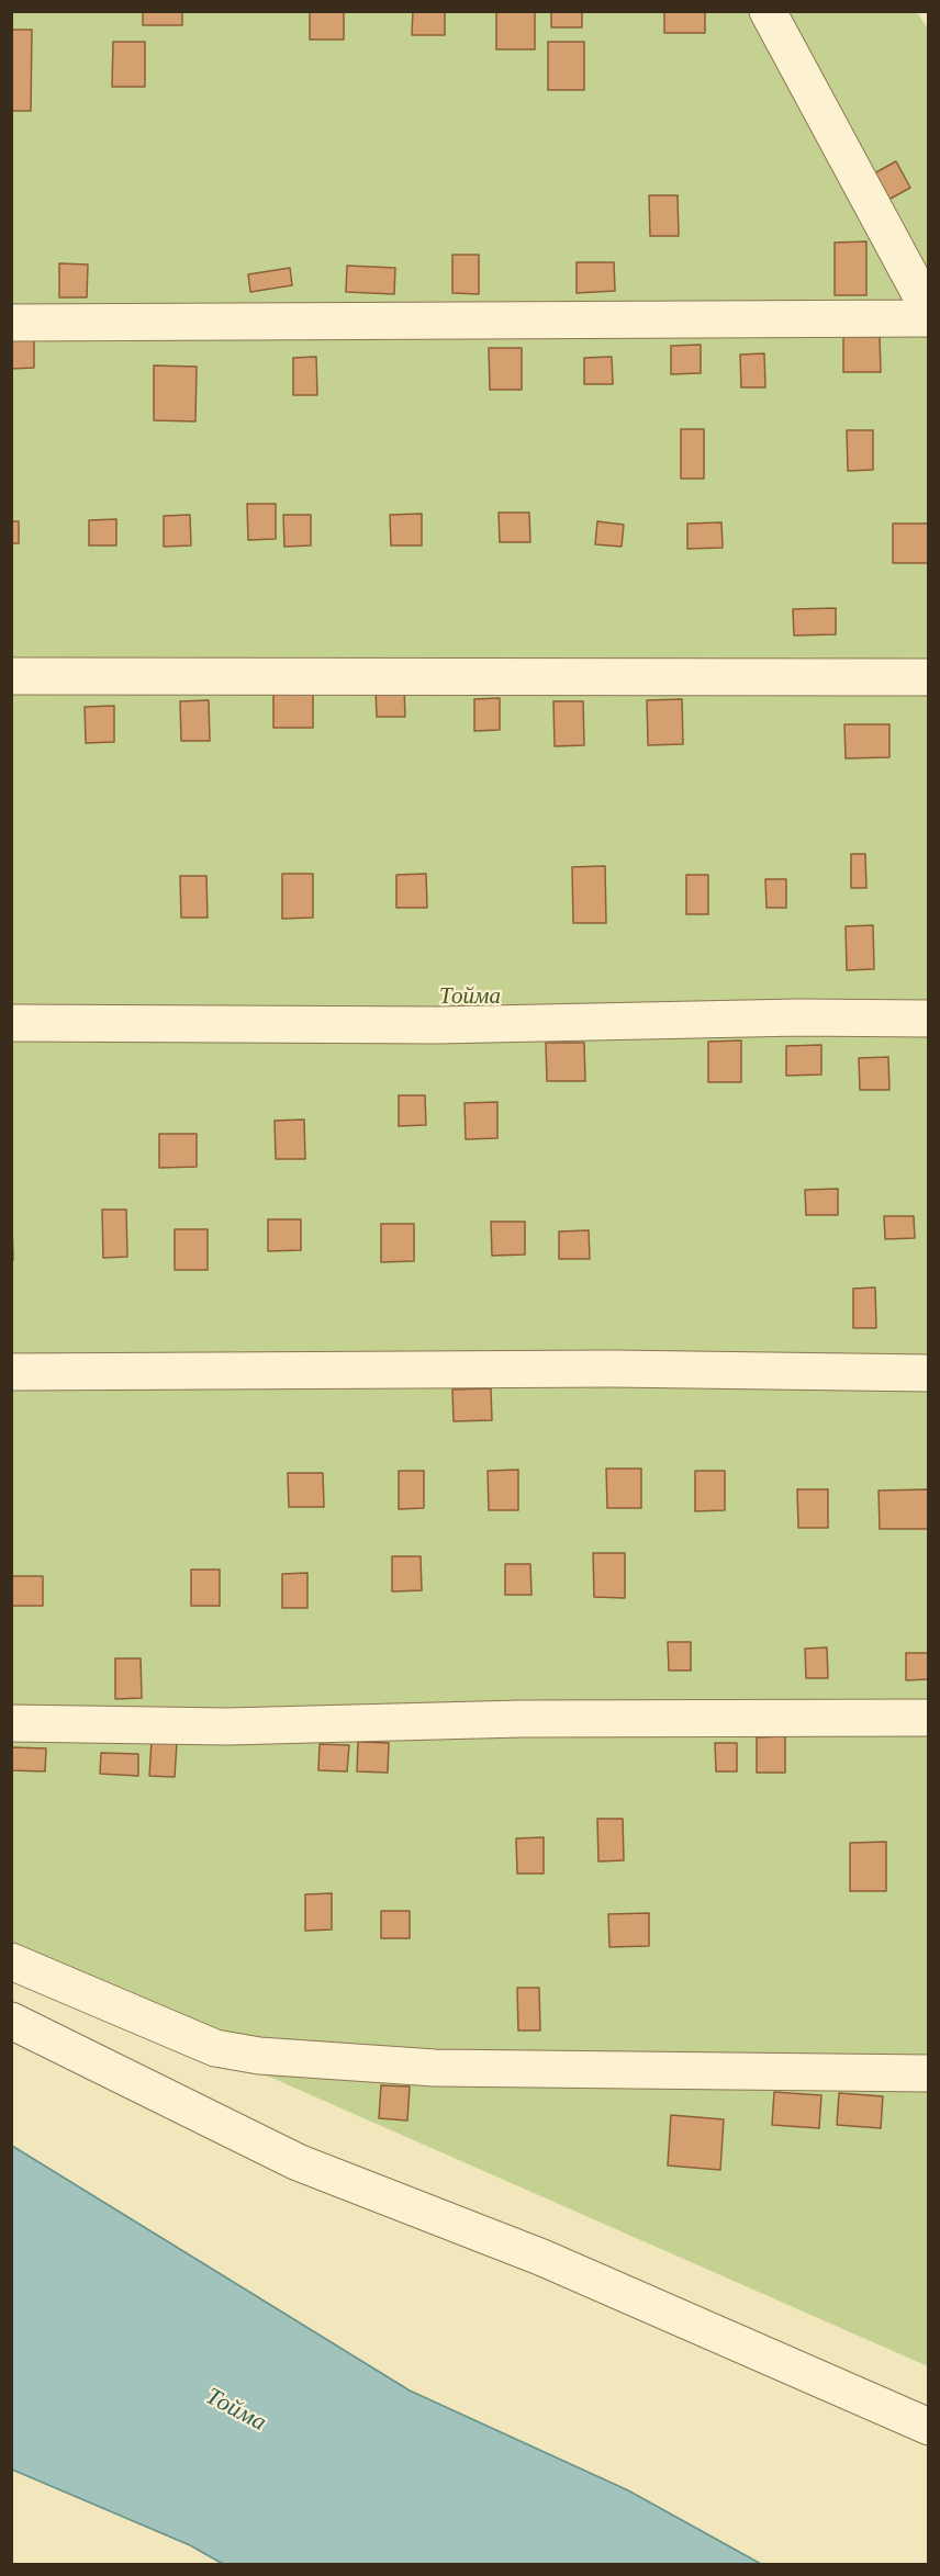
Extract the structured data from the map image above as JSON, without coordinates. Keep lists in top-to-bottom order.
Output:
{
  "water": ["Тойма"],
  "parks": ["Тойма"]
}
